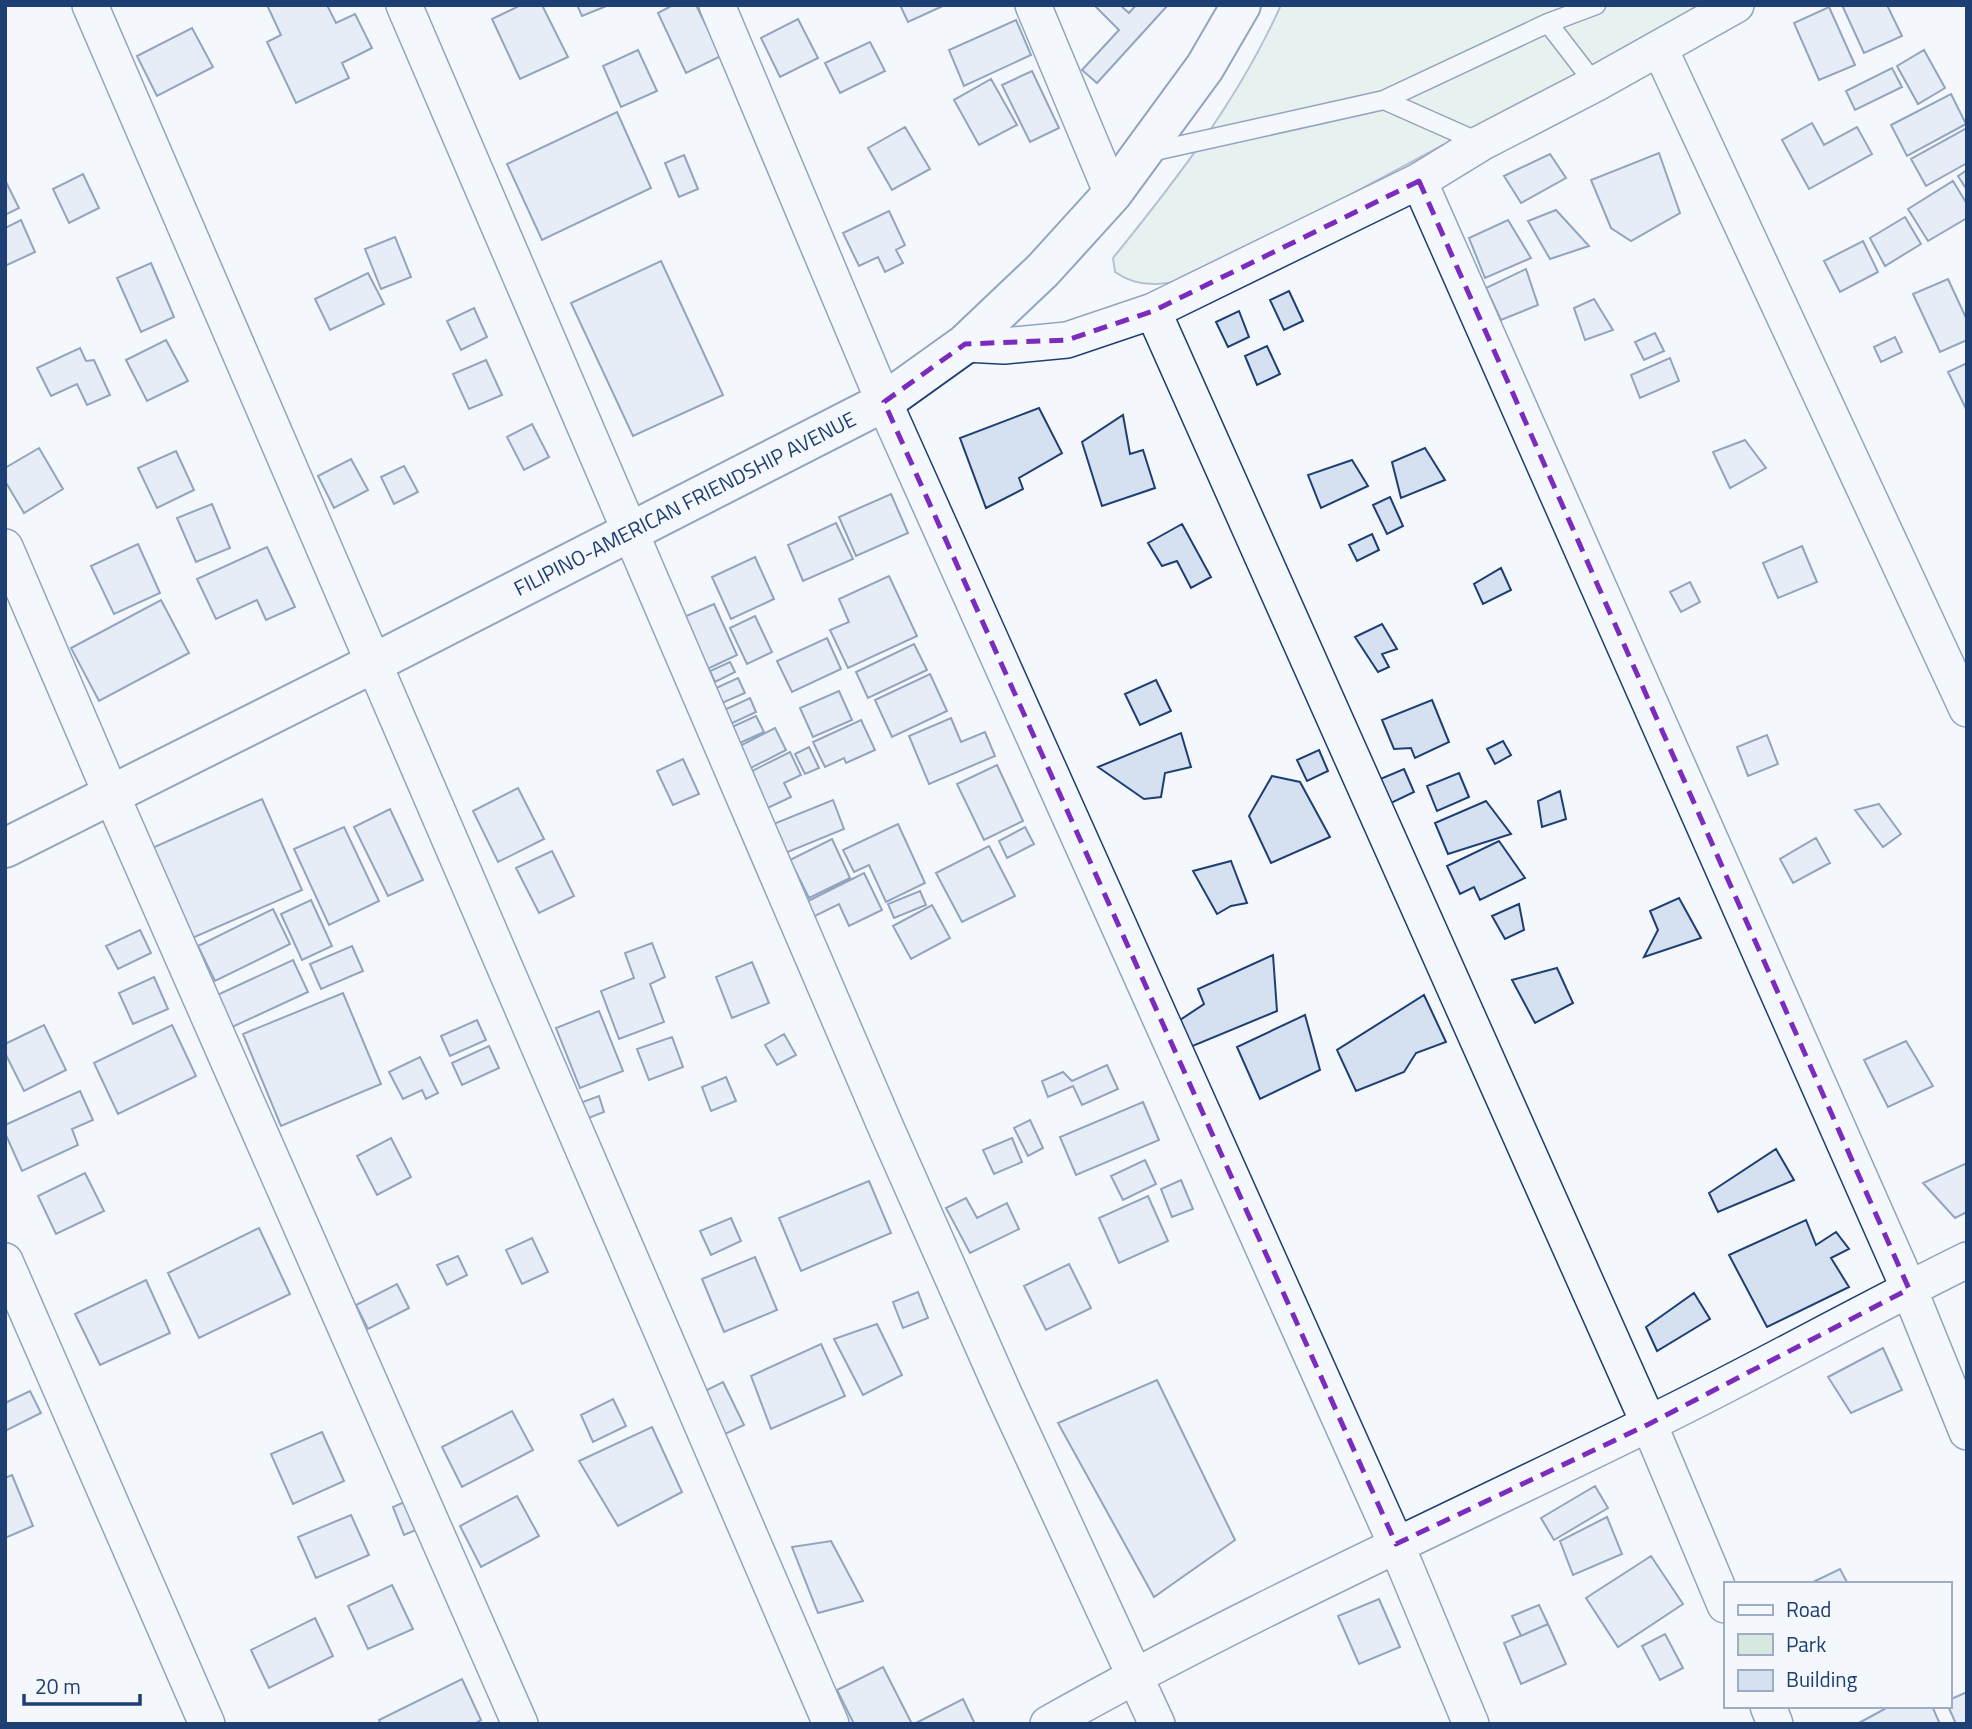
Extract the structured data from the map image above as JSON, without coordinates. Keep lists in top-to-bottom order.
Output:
{
  "streets": {
    "main road": ["FILIPINO-AMERICAN FRIENDSHIP AVENUE"]
  },
  "legend": ["Road", "Park", "Building"],
  "scale_bar": "20 m"
}
